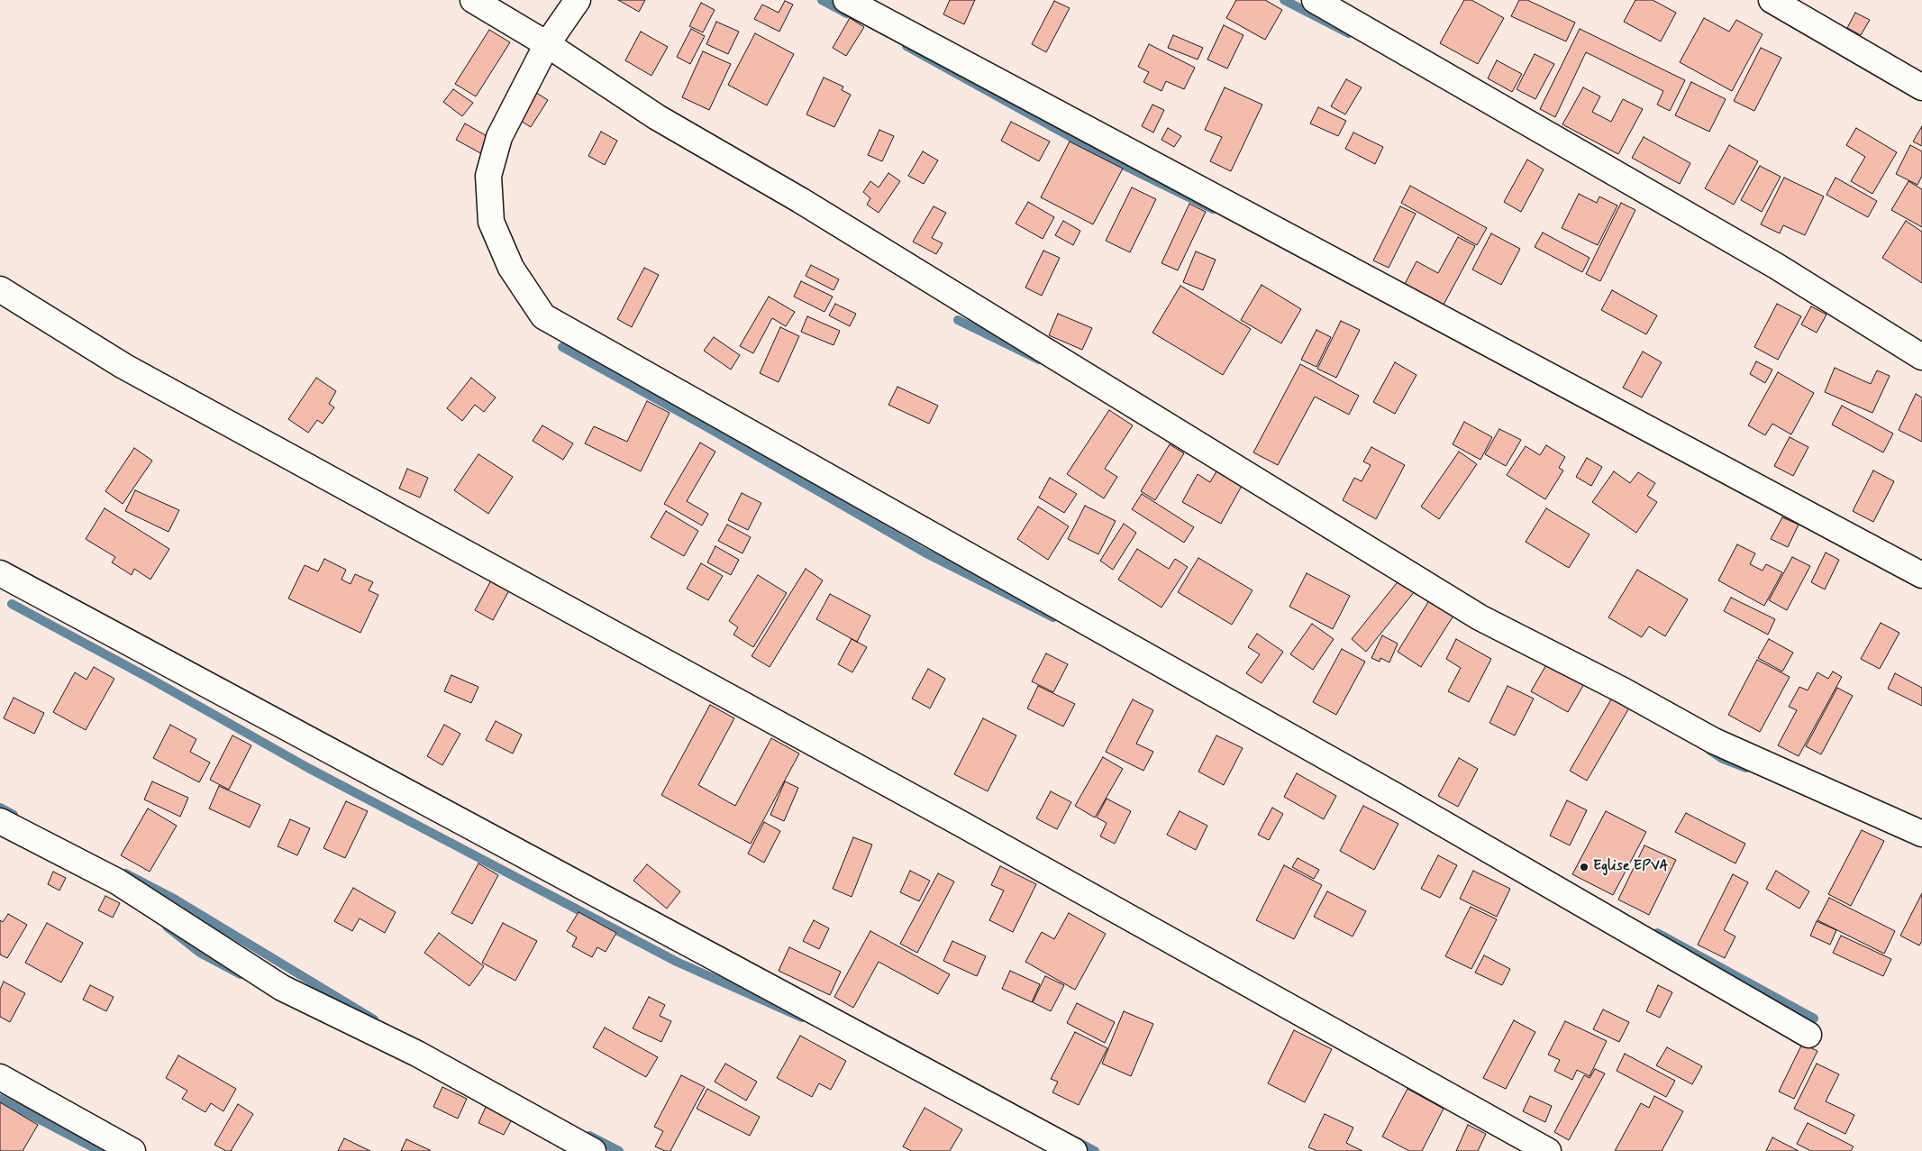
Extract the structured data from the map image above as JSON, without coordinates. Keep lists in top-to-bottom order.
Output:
{
  "places": ["Eglise EPVA"]
}
